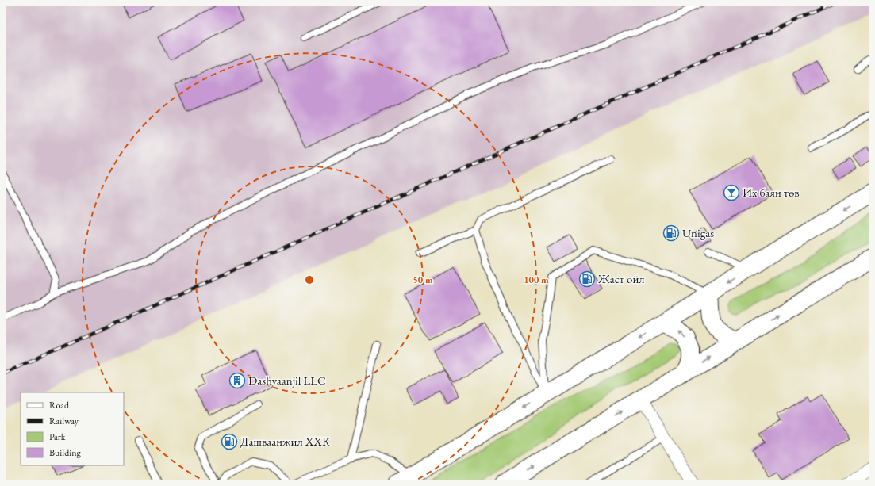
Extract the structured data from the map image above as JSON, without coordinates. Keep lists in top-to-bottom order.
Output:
{
  "places": {
    "bar": ["Их баян төв"],
    "fuel station": ["Unigas", "Жаст ойл", "Дашваанжил ХХК"],
    "building": ["Dashvaanjil LLC"]
  },
  "legend": [
    "Road",
    "Railway",
    "Park",
    "Building"
  ],
  "rings": ["50 m", "100 m"]
}
